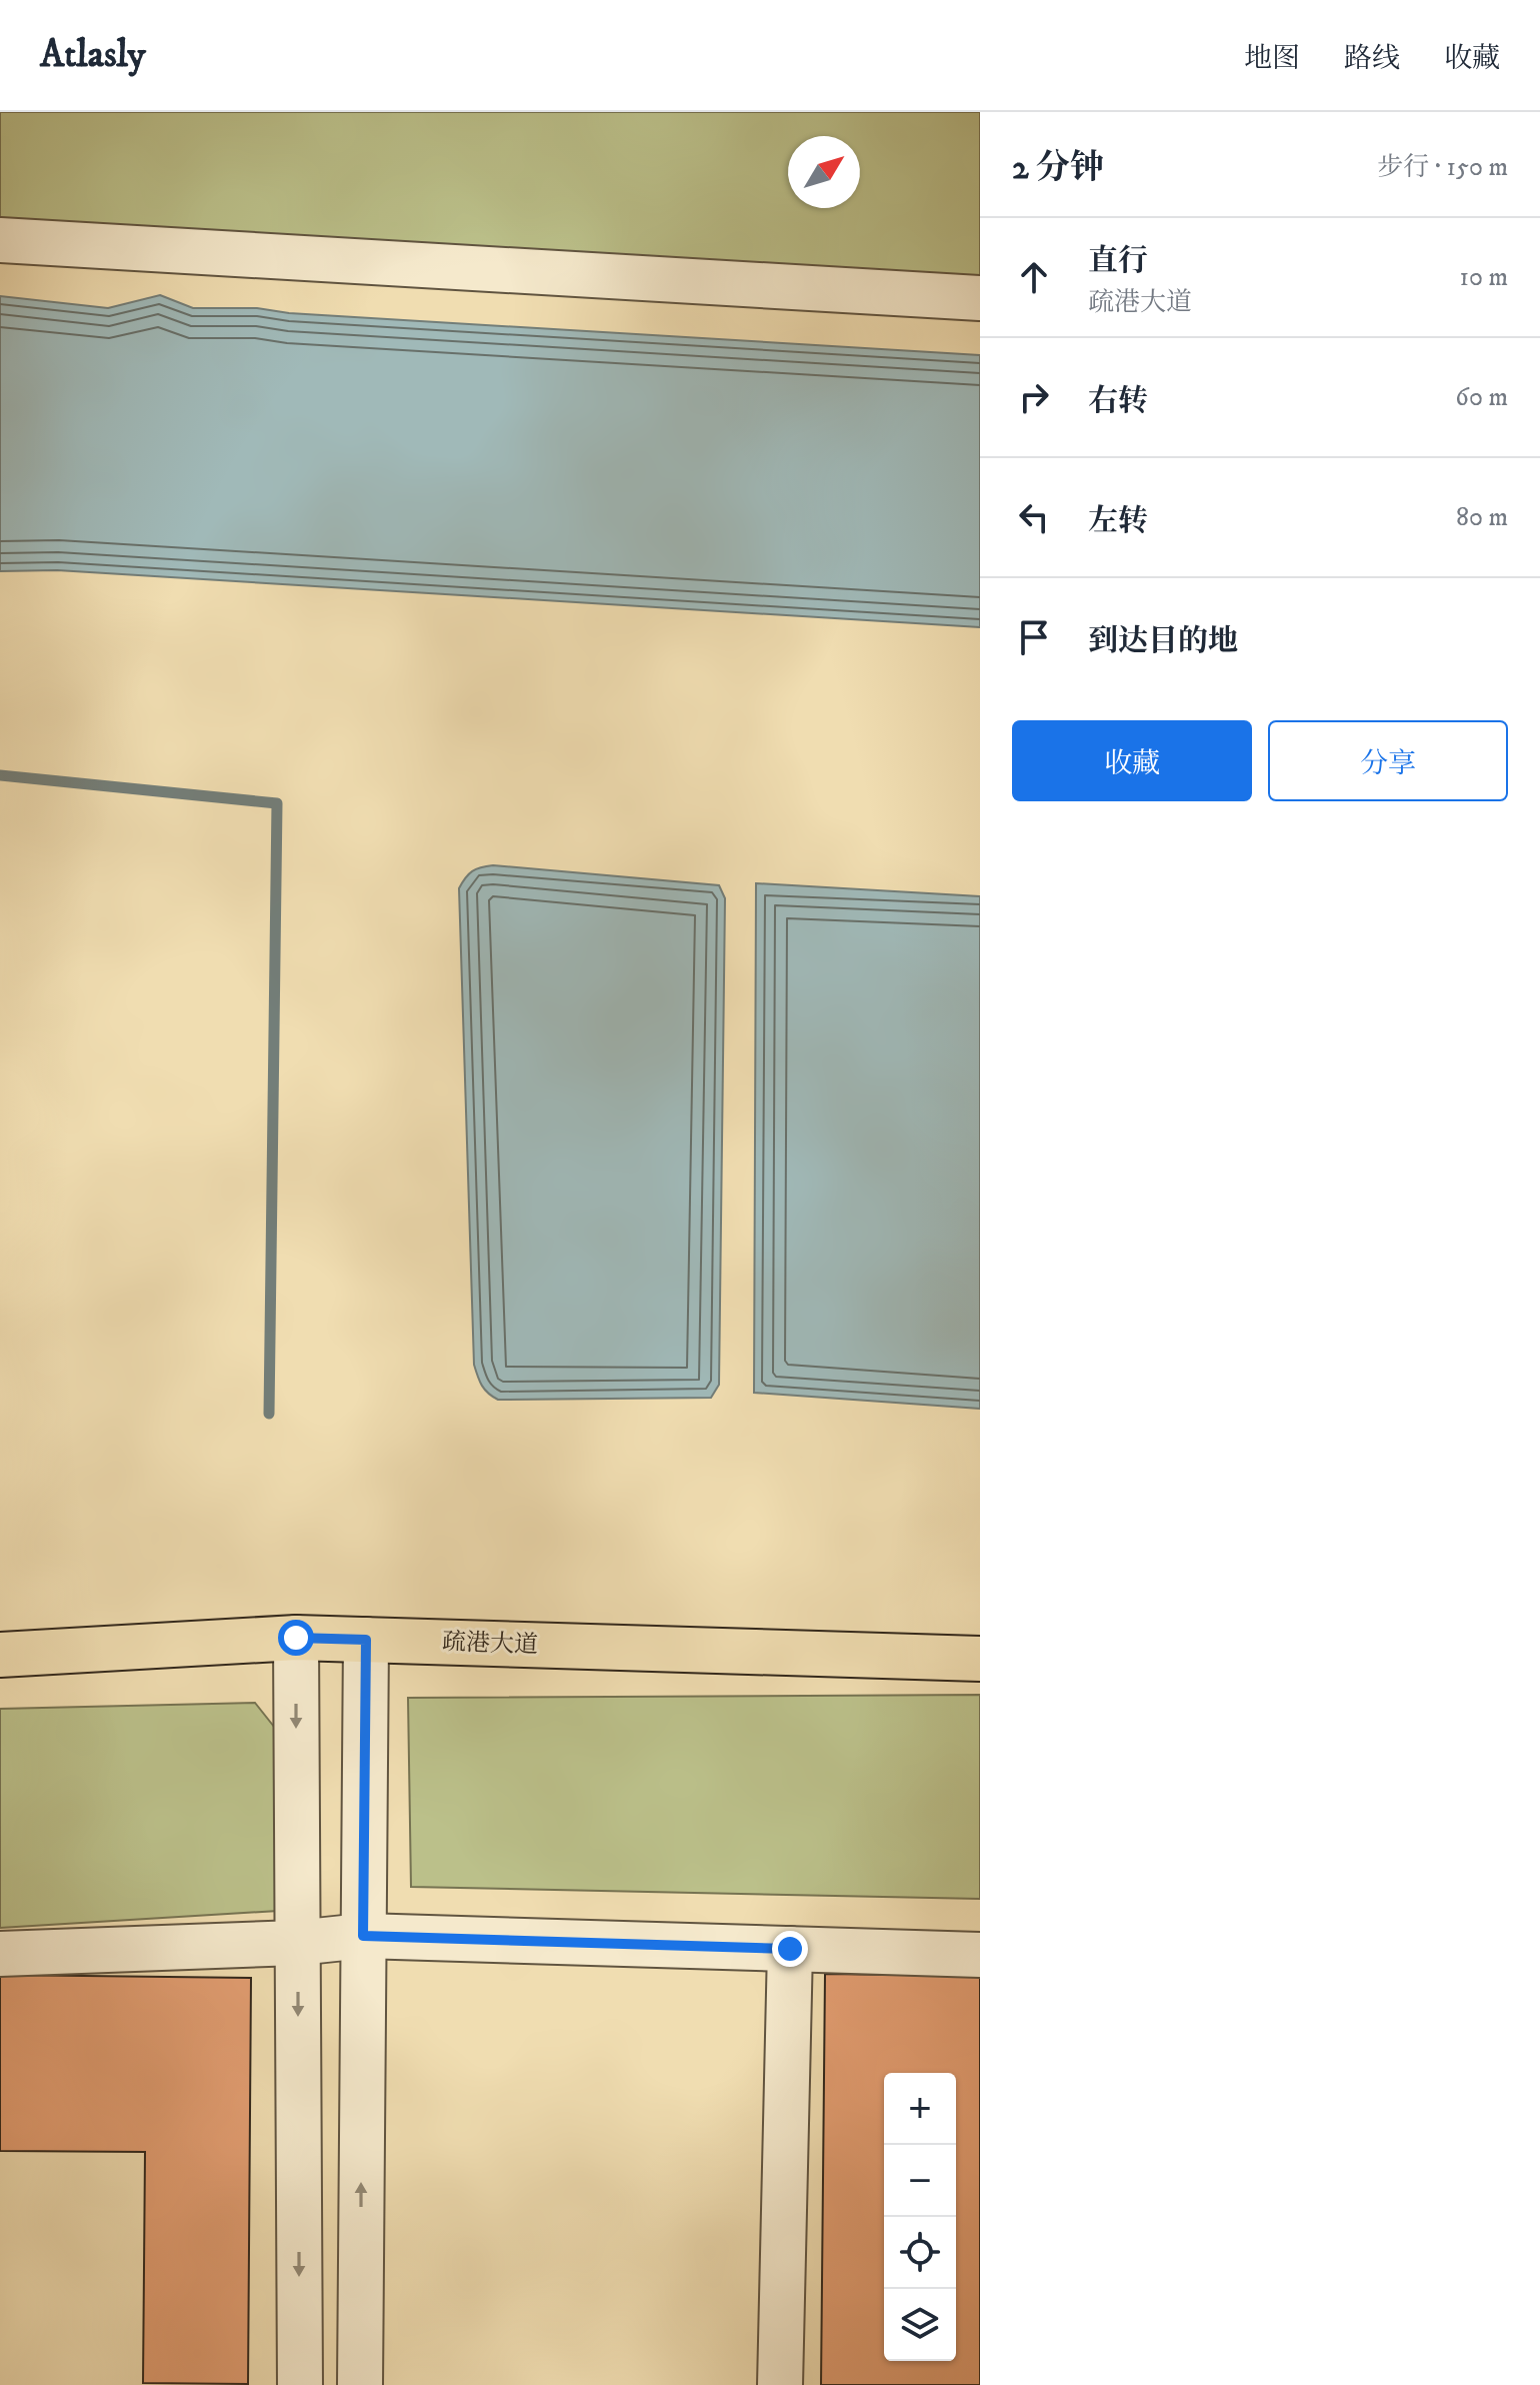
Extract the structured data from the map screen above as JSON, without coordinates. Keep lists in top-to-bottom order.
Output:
{
  "streets": {
    "main road": ["疏港大道"]
  },
  "north": "top right",
  "page": {
    "header": "Atlasly",
    "nav": ["地图", "路线", "收藏"],
    "heading": ["2 分钟", "步行 · 150 m"],
    "list": [
      ["直行", "疏港大道", "10 m"],
      ["右转", "60 m"],
      ["左转", "80 m"],
      "到达目的地"
    ],
    "buttons": ["收藏", "分享"],
    "map_buttons": ["+", "−"]
  }
}
